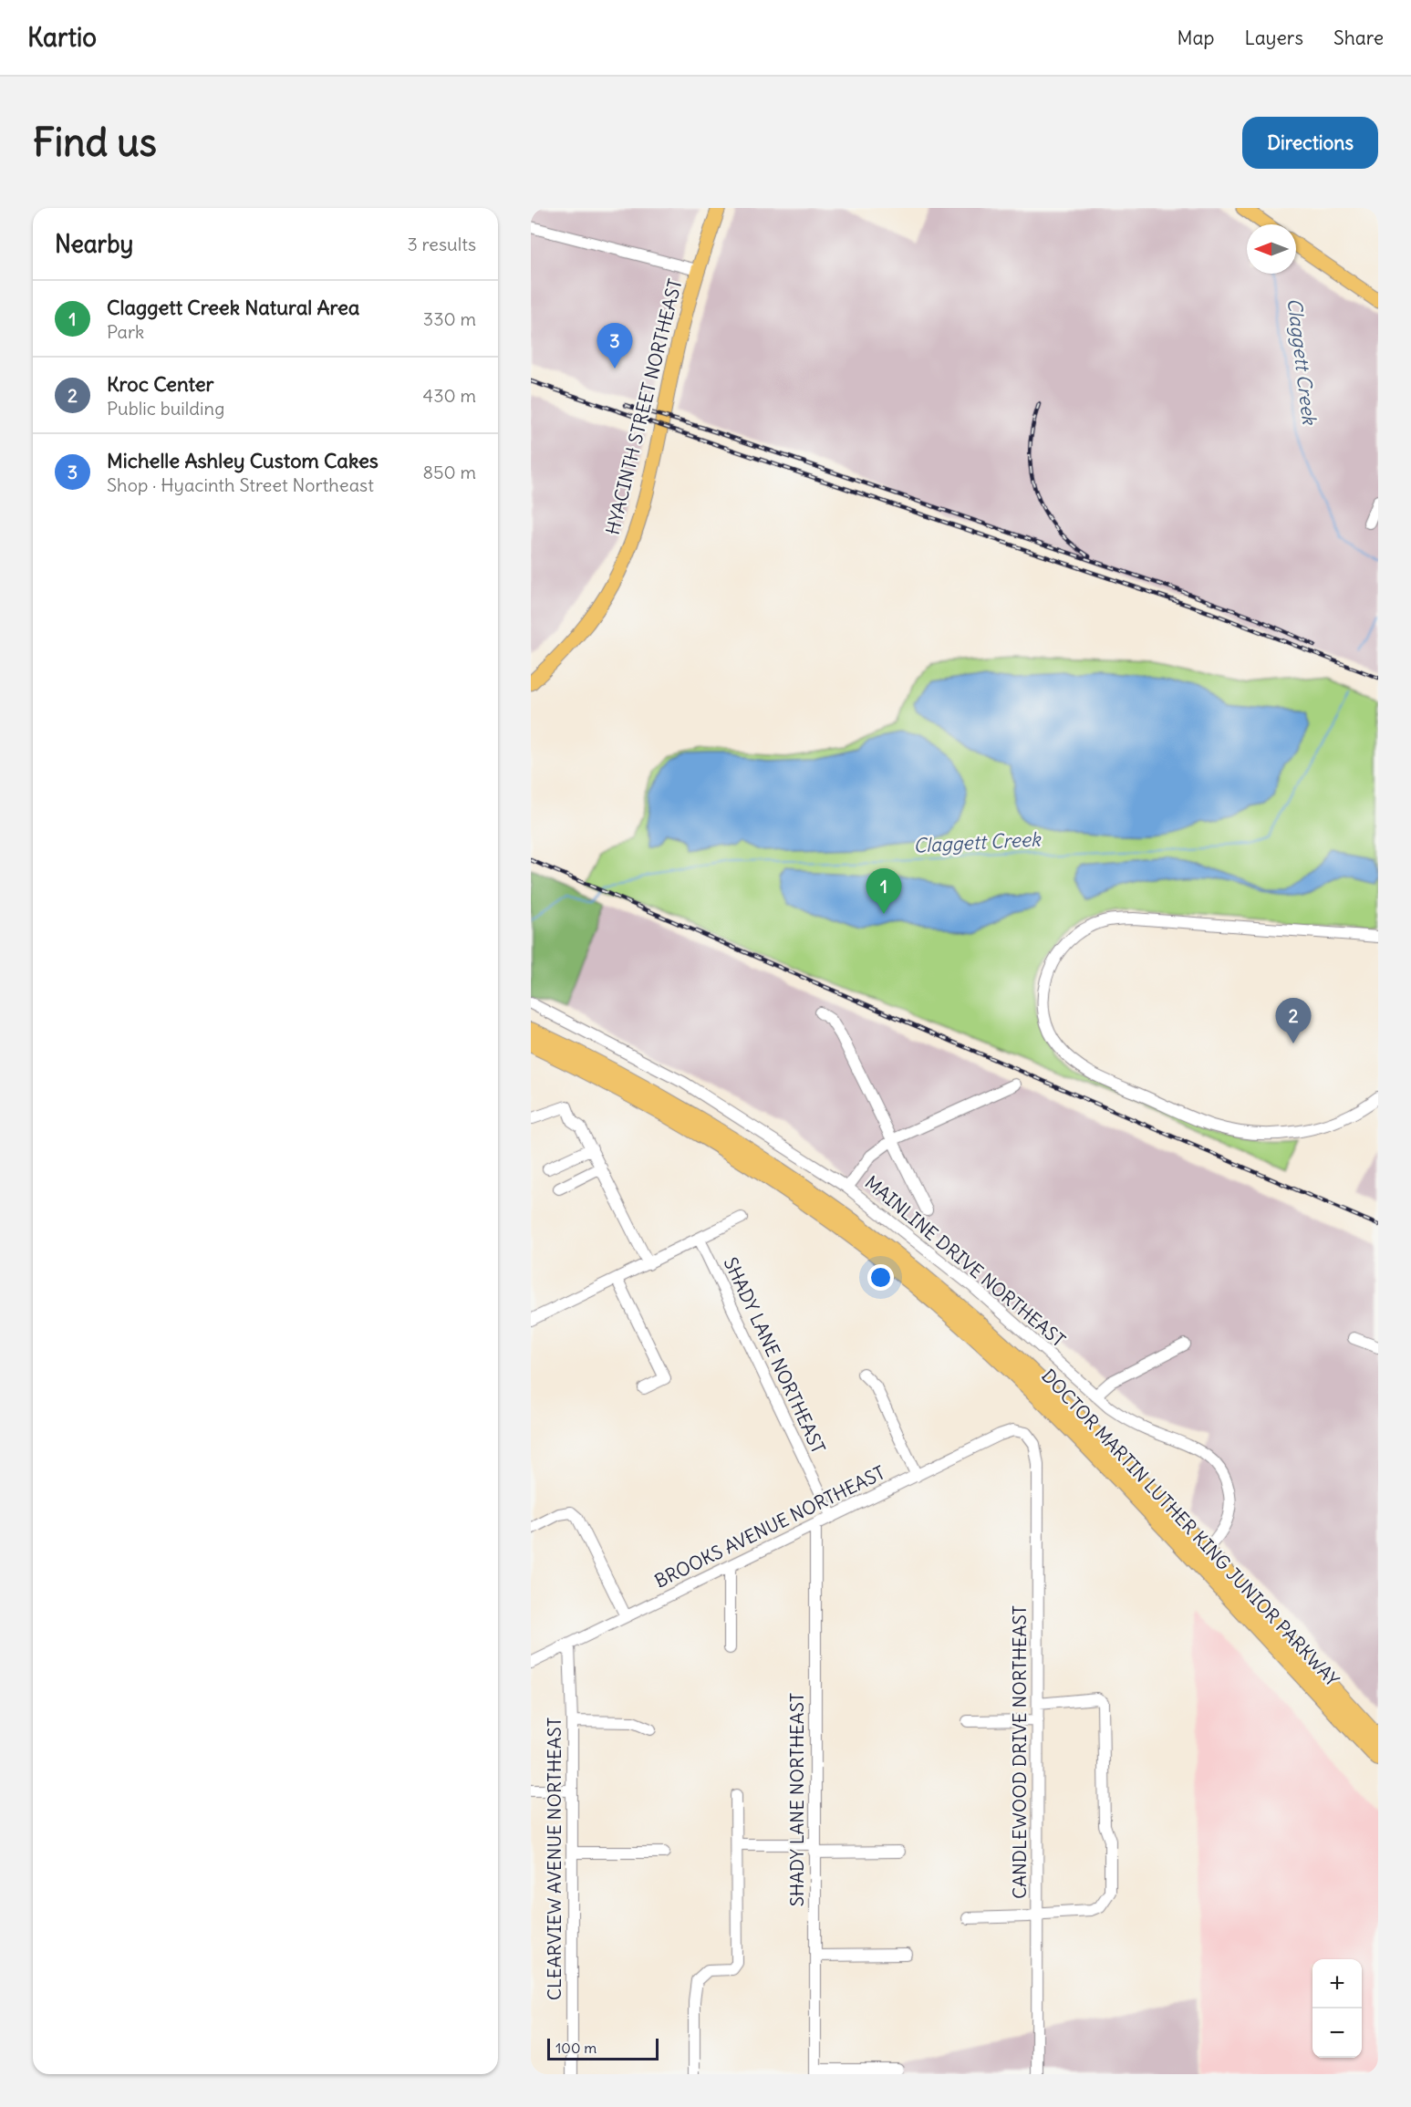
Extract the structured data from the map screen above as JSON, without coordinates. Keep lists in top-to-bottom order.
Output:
{
  "streets": {
    "highway": ["DOCTOR MARTIN LUTHER KING JUNIOR PARKWAY"],
    "main road": ["HYACINTH STREET NORTHEAST"],
    "street": [
      "MAINLINE DRIVE NORTHEAST",
      "SHADY LANE NORTHEAST",
      "BROOKS AVENUE NORTHEAST",
      "CANDLEWOOD DRIVE NORTHEAST",
      "CLEARVIEW AVENUE NORTHEAST"
    ]
  },
  "crossings": [
    ["MAINLINE DRIVE NORTHEAST", "DOCTOR MARTIN LUTHER KING JUNIOR PARKWAY"],
    ["SHADY LANE NORTHEAST", "BROOKS AVENUE NORTHEAST"],
    ["BROOKS AVENUE NORTHEAST", "CANDLEWOOD DRIVE NORTHEAST"],
    ["BROOKS AVENUE NORTHEAST", "CLEARVIEW AVENUE NORTHEAST"]
  ],
  "water": ["Claggett Creek"],
  "scale_bar": "100 m",
  "north": "left",
  "page": {
    "header": "Kartio",
    "nav": ["Map", "Layers", "Share"],
    "buttons": "Directions",
    "title": "Find us",
    "heading": ["Nearby", "3 results"],
    "list": [
      {
        "mark": "1",
        "name": "Claggett Creek Natural Area",
        "note": "Park",
        "value": "330 m"
      },
      {
        "mark": "2",
        "name": "Kroc Center",
        "note": "Public building",
        "value": "430 m"
      },
      {
        "mark": "3",
        "name": "Michelle Ashley Custom Cakes",
        "note": "Shop · Hyacinth Street Northeast",
        "value": "850 m"
      }
    ],
    "pins": ["3", "1", "2"],
    "map_buttons": ["+", "−"],
    "scale": "100 m"
  }
}
